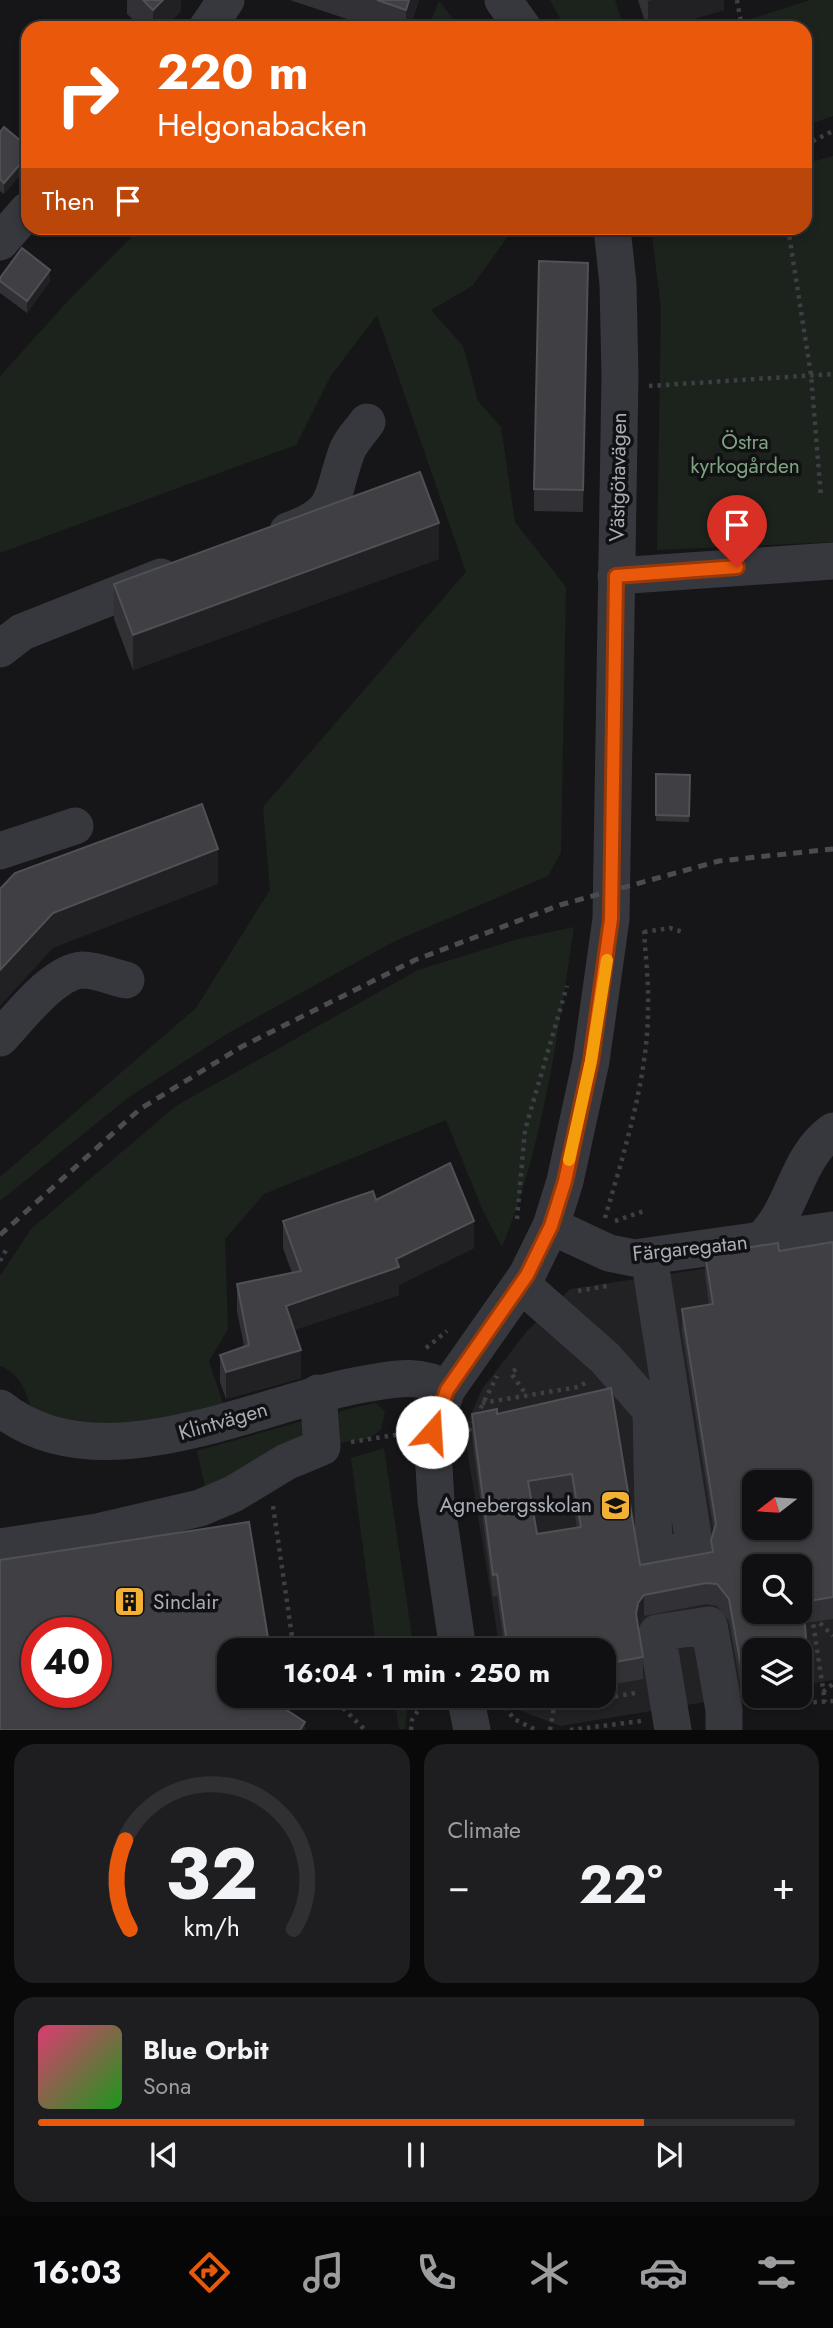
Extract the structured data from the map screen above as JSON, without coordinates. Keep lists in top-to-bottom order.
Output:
{
  "streets": {
    "street": ["Västgötavägen", "Färgaregatan", "Klintvägen"]
  },
  "crossings": [
    ["Västgötavägen", "Färgaregatan"],
    ["Västgötavägen", "Klintvägen"]
  ],
  "parks": ["Östra kyrkogården"],
  "places": {
    "school or university": ["Agnebergsskolan"],
    "building": ["Sinclair"]
  },
  "north": "left",
  "page": {
    "turn": ["220 m", "Helgonabacken"],
    "then": "Then",
    "limit": "40",
    "trip": "16:04 · 1 min · 250 m",
    "tile": "Climate",
    "heat": ["−", "22°", "+"],
    "song": ["Blue Orbit", "Sona"],
    "tabs": "16:03",
    "gauge": ["32", "km/h"]
  }
}
